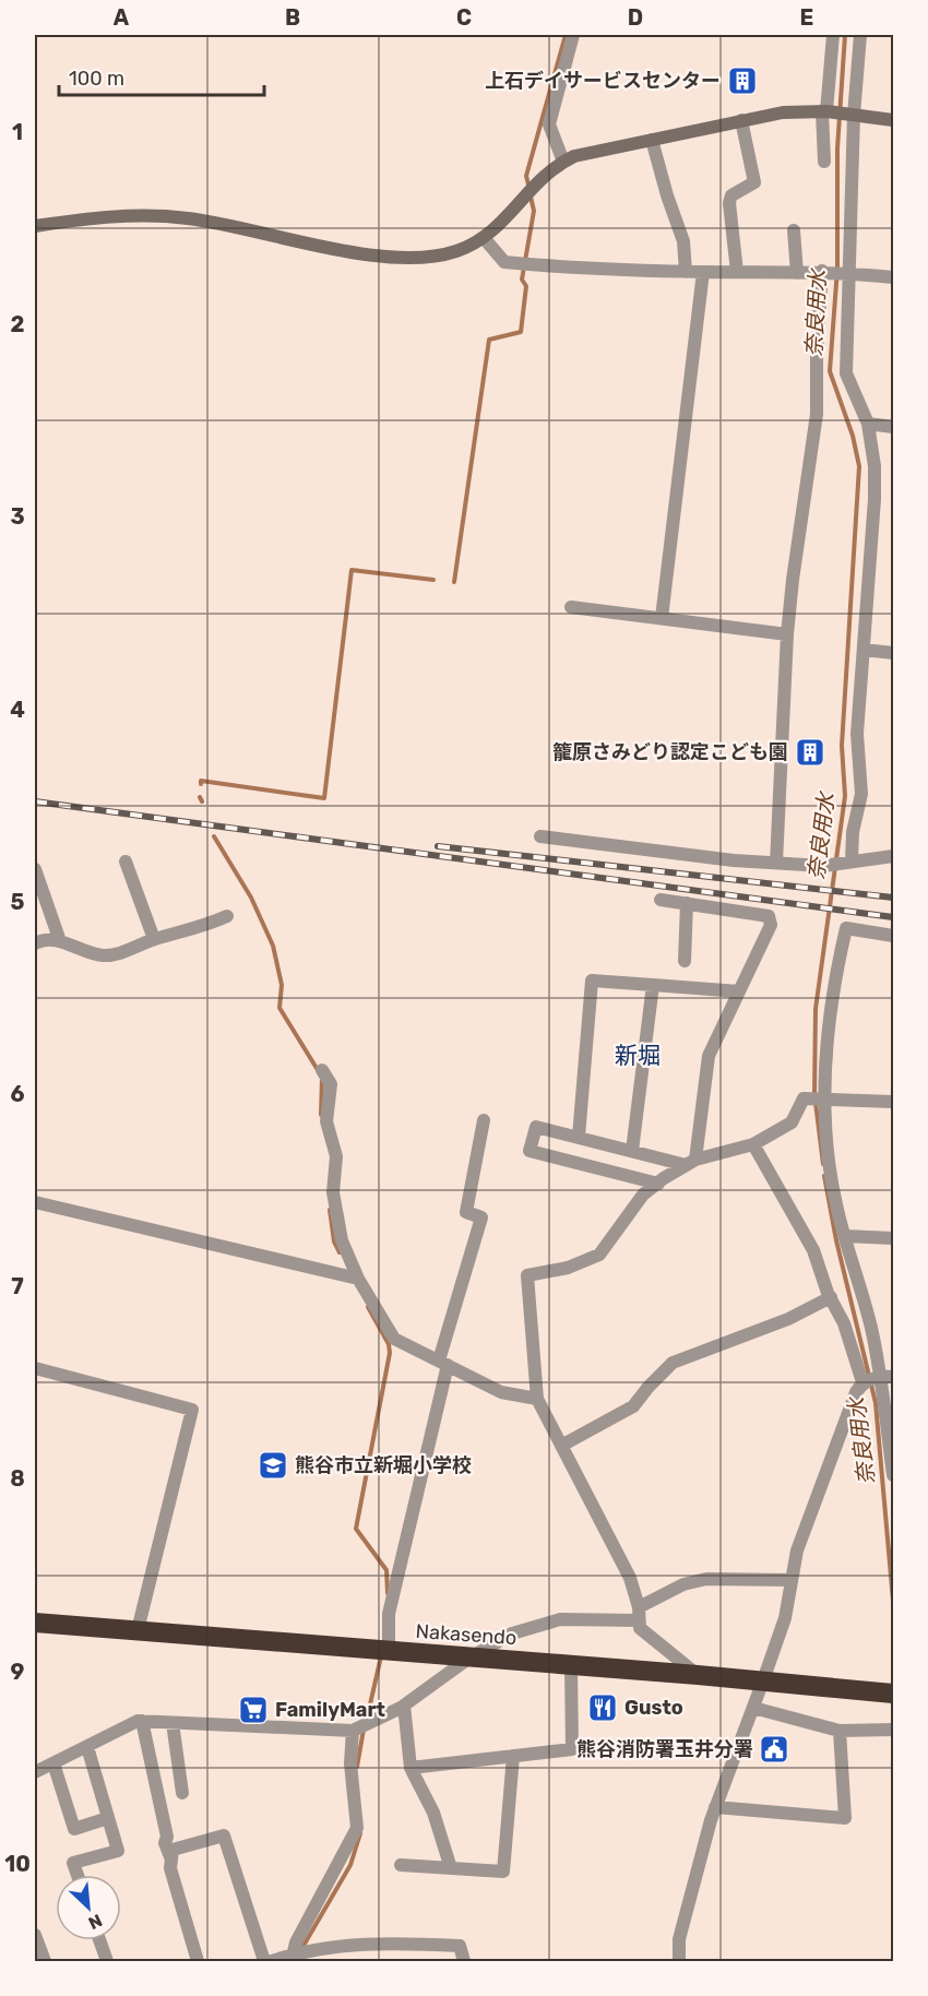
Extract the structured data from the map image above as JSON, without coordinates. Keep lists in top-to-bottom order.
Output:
{
  "streets": {
    "highway": ["Nakasendo"]
  },
  "districts": ["新堀"],
  "water": ["奈良用水"],
  "places": {
    "building": ["上石デイサービスセンター", "籠原さみどり認定こども園"],
    "school or university": ["熊谷市立新堀小学校"],
    "restaurant": ["Gusto"],
    "supermarket": ["FamilyMart"],
    "public building": ["熊谷消防署玉井分署"]
  },
  "scale_bar": "100 m",
  "north": "bottom right",
  "grid": {
    "columns": [
      "A",
      "B",
      "C",
      "D",
      "E"
    ],
    "rows": [
      "1",
      "2",
      "3",
      "4",
      "5",
      "6",
      "7",
      "8",
      "9",
      "10"
    ]
  }
}
